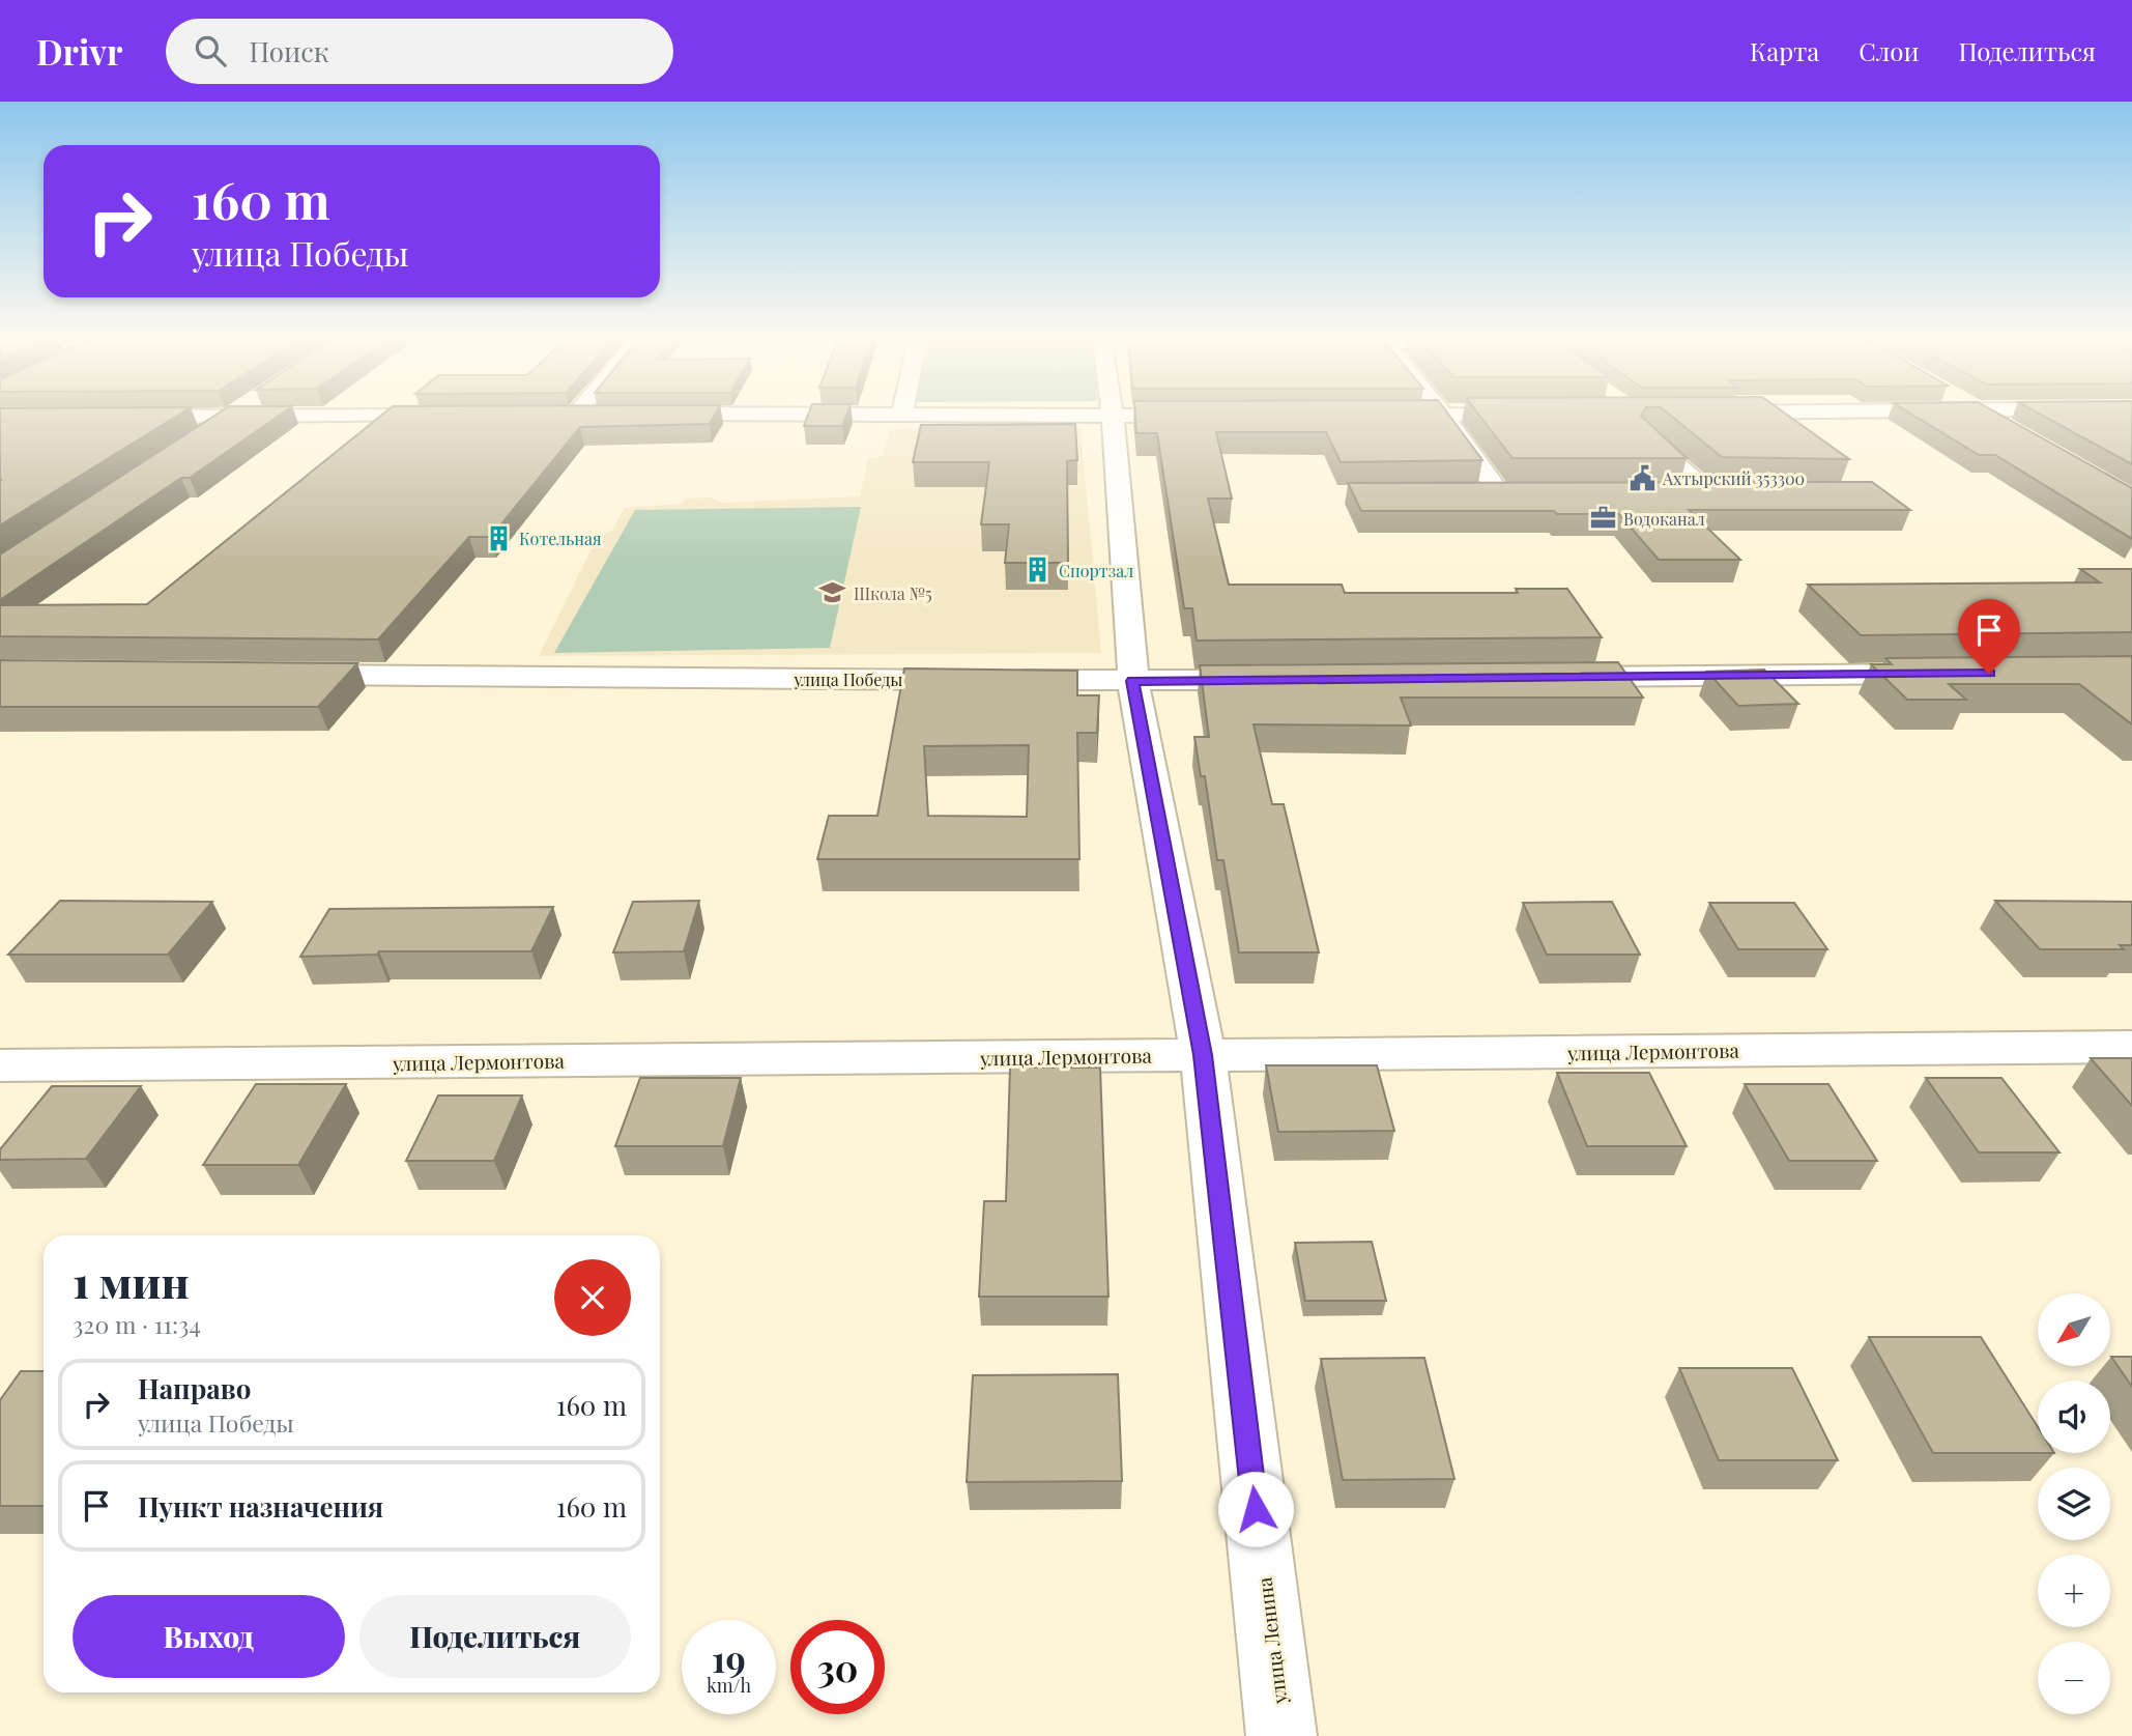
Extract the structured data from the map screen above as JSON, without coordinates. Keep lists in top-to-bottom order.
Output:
{
  "streets": {
    "street": ["улица Победы", "улица Лермонтова", "улица Ленина"]
  },
  "crossings": [
    ["улица Победы", "улица Ленина"],
    ["улица Лермонтова", "улица Ленина"]
  ],
  "places": {
    "public building": ["Ахтырский 353300"],
    "office": ["Водоканал"],
    "building": ["Котельная", "Спортзал"],
    "school or university": ["Школа №5"]
  },
  "north": "bottom left",
  "page": {
    "header": "Drivr",
    "search": "Поиск",
    "nav": ["Карта", "Слои", "Поделиться"],
    "turn": ["160 m", "улица Победы"],
    "heading": ["1 мин", "320 m · 11:34"],
    "map_buttons": ["+", "−"],
    "list": [
      {
        "name": "Направо",
        "note": "улица Победы",
        "value": "160 m"
      },
      {
        "name": "Пункт назначения",
        "value": "160 m"
      }
    ],
    "buttons": ["Выход", "Поделиться"],
    "speed": "19 km/h",
    "limit": "30"
  }
}
